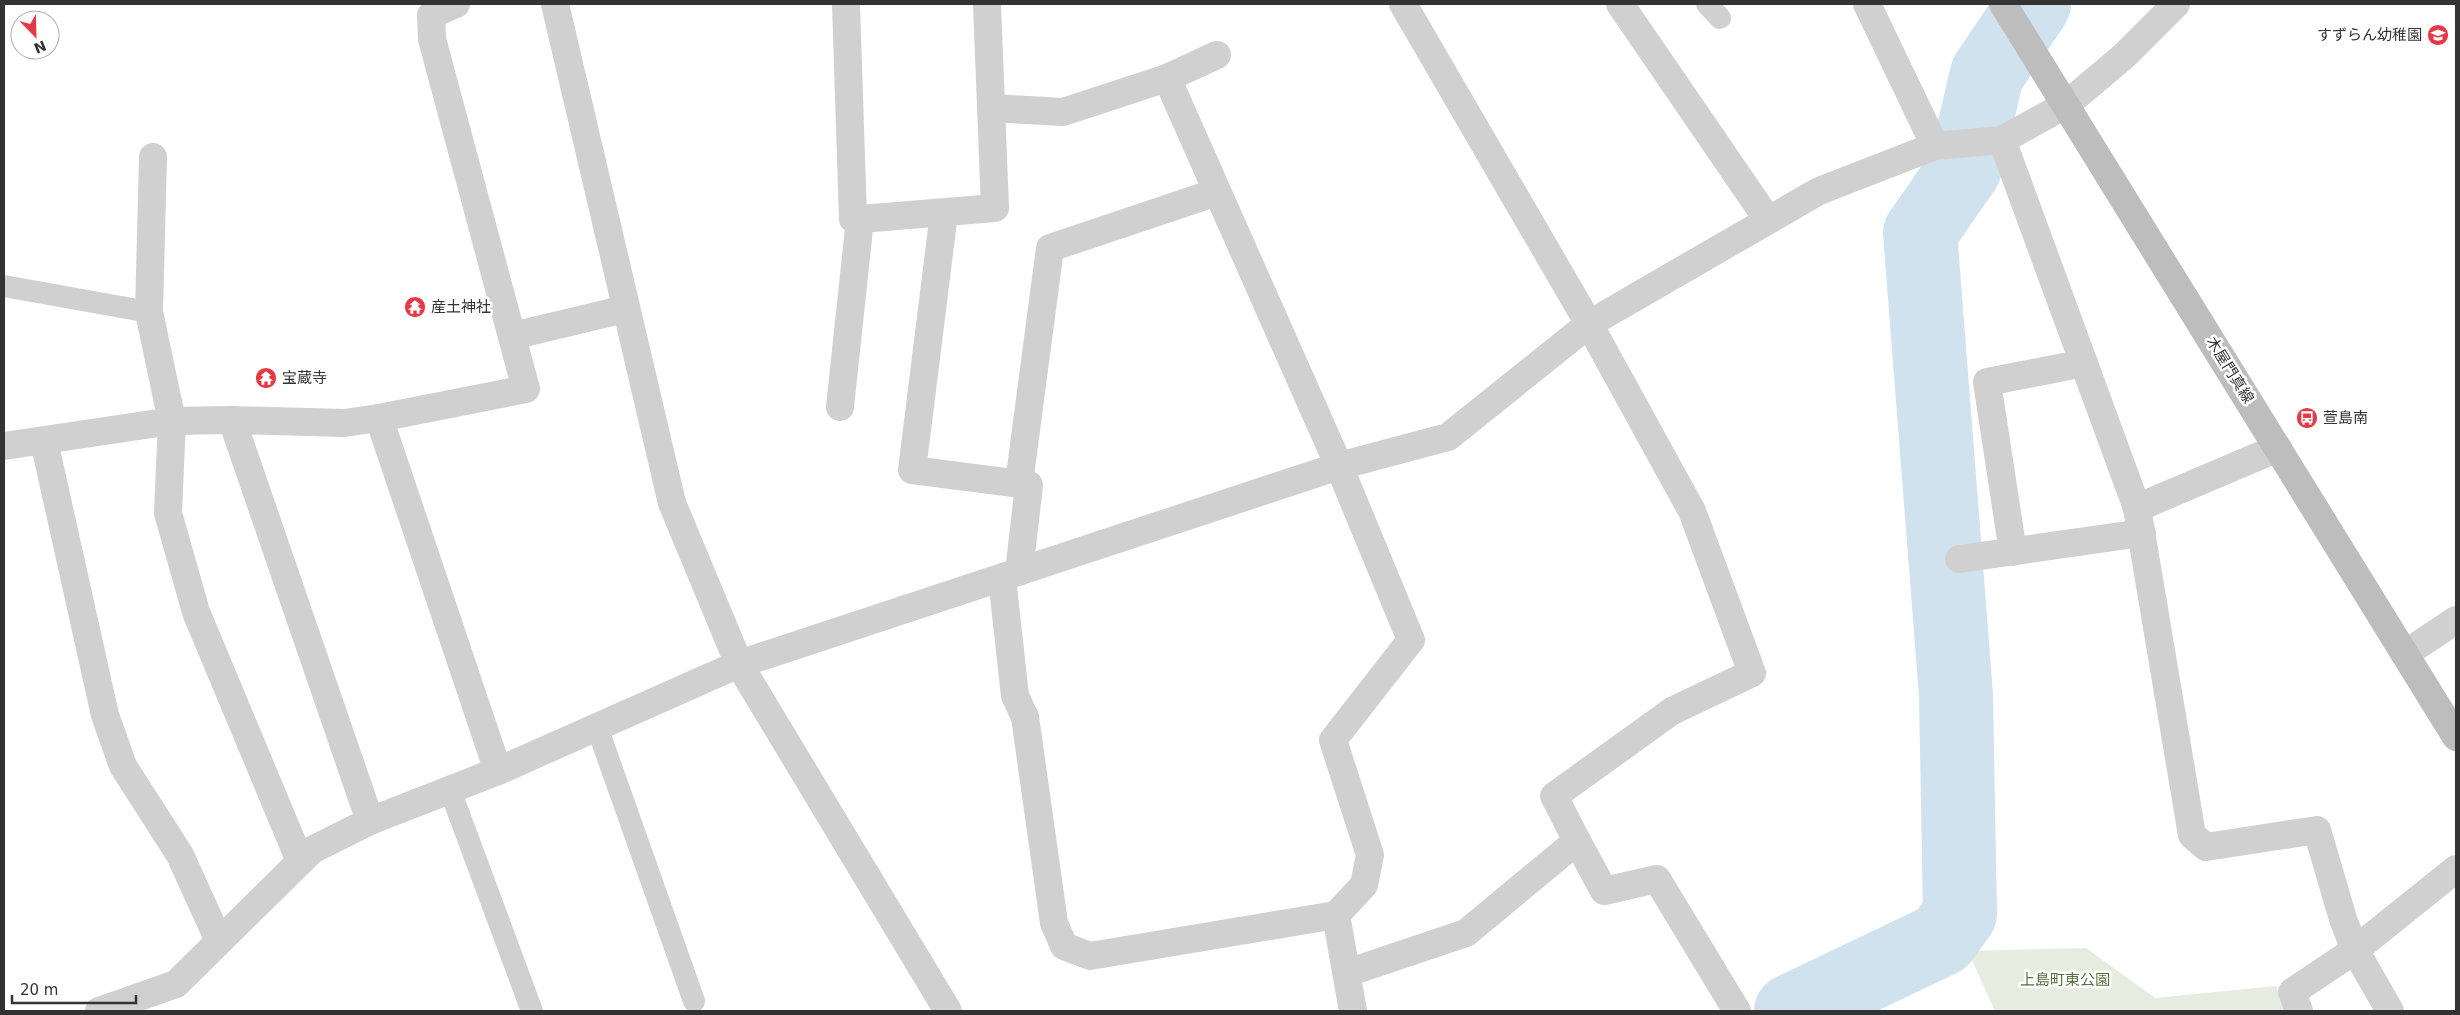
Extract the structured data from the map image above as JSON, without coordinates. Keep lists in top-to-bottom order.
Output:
{
  "streets": {
    "main road": ["木屋門真線"]
  },
  "parks": ["上島町東公園"],
  "places": {
    "school or university": ["すずらん幼稚園"],
    "temple": ["産土神社", "宝蔵寺"],
    "bus stop": ["萱島南"]
  },
  "scale_bar": "20 m",
  "north": "bottom right"
}
